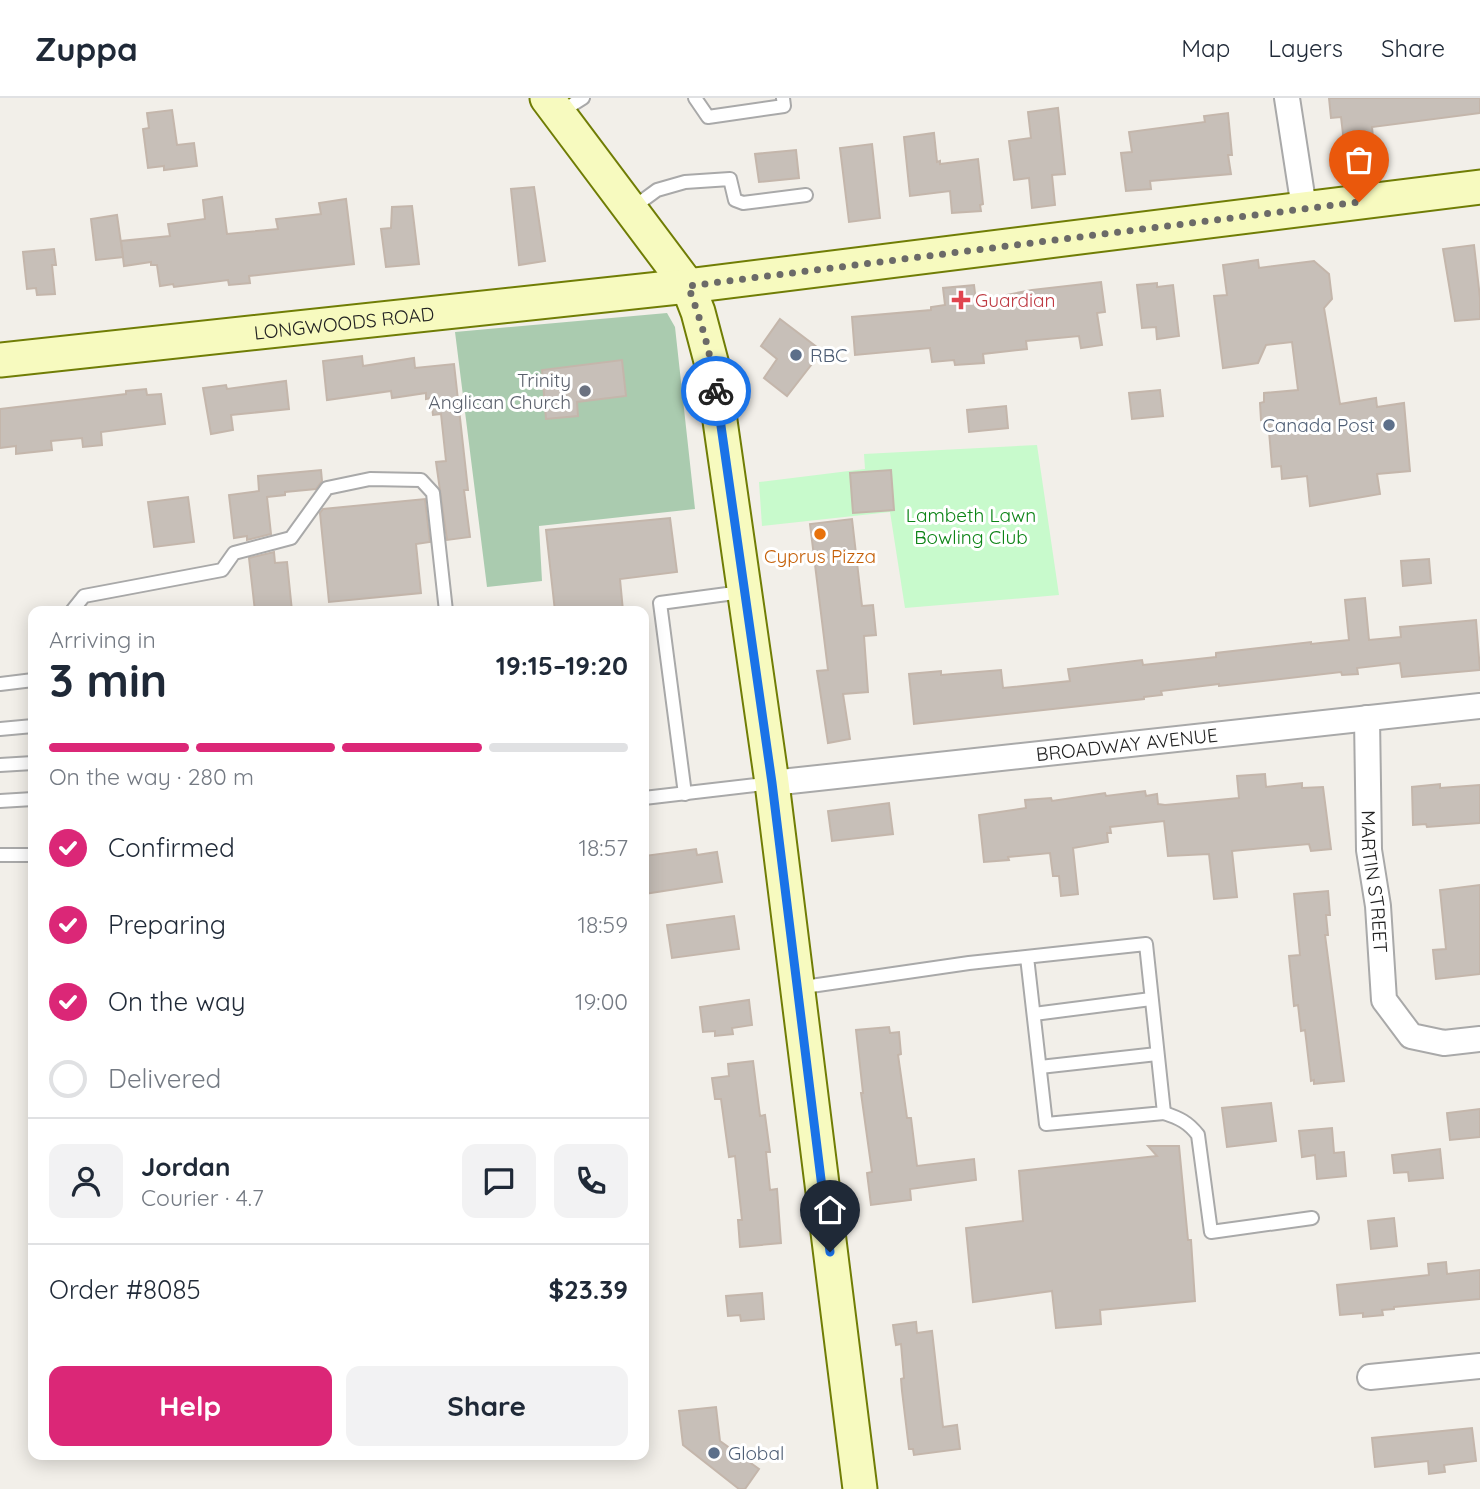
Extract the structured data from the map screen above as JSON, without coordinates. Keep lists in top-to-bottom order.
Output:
{
  "streets": {
    "main road": ["LONGWOODS ROAD"],
    "street": ["BROADWAY AVENUE", "MARTIN STREET"]
  },
  "crossings": [
    ["BROADWAY AVENUE", "MARTIN STREET"]
  ],
  "parks": ["Lambeth Lawn Bowling Club"],
  "places": {
    "health": ["Guardian"],
    "other": [
      "RBC",
      "Trinity Anglican Church",
      "Canada Post",
      "Cyprus Pizza",
      "Global"
    ]
  },
  "page": {
    "header": "Zuppa",
    "nav": ["Map", "Layers", "Share"],
    "heading": ["3 min", "Arriving in", "19:15–19:20"],
    "panel": [
      "Jordan",
      "Courier · 4.7",
      "Order #8085",
      "$23.39"
    ],
    "bar": "On the way · 280 m",
    "list": [
      ["Confirmed", "18:57"],
      ["Preparing", "18:59"],
      ["On the way", "19:00"],
      "Delivered"
    ],
    "buttons": ["Help", "Share"]
  }
}
